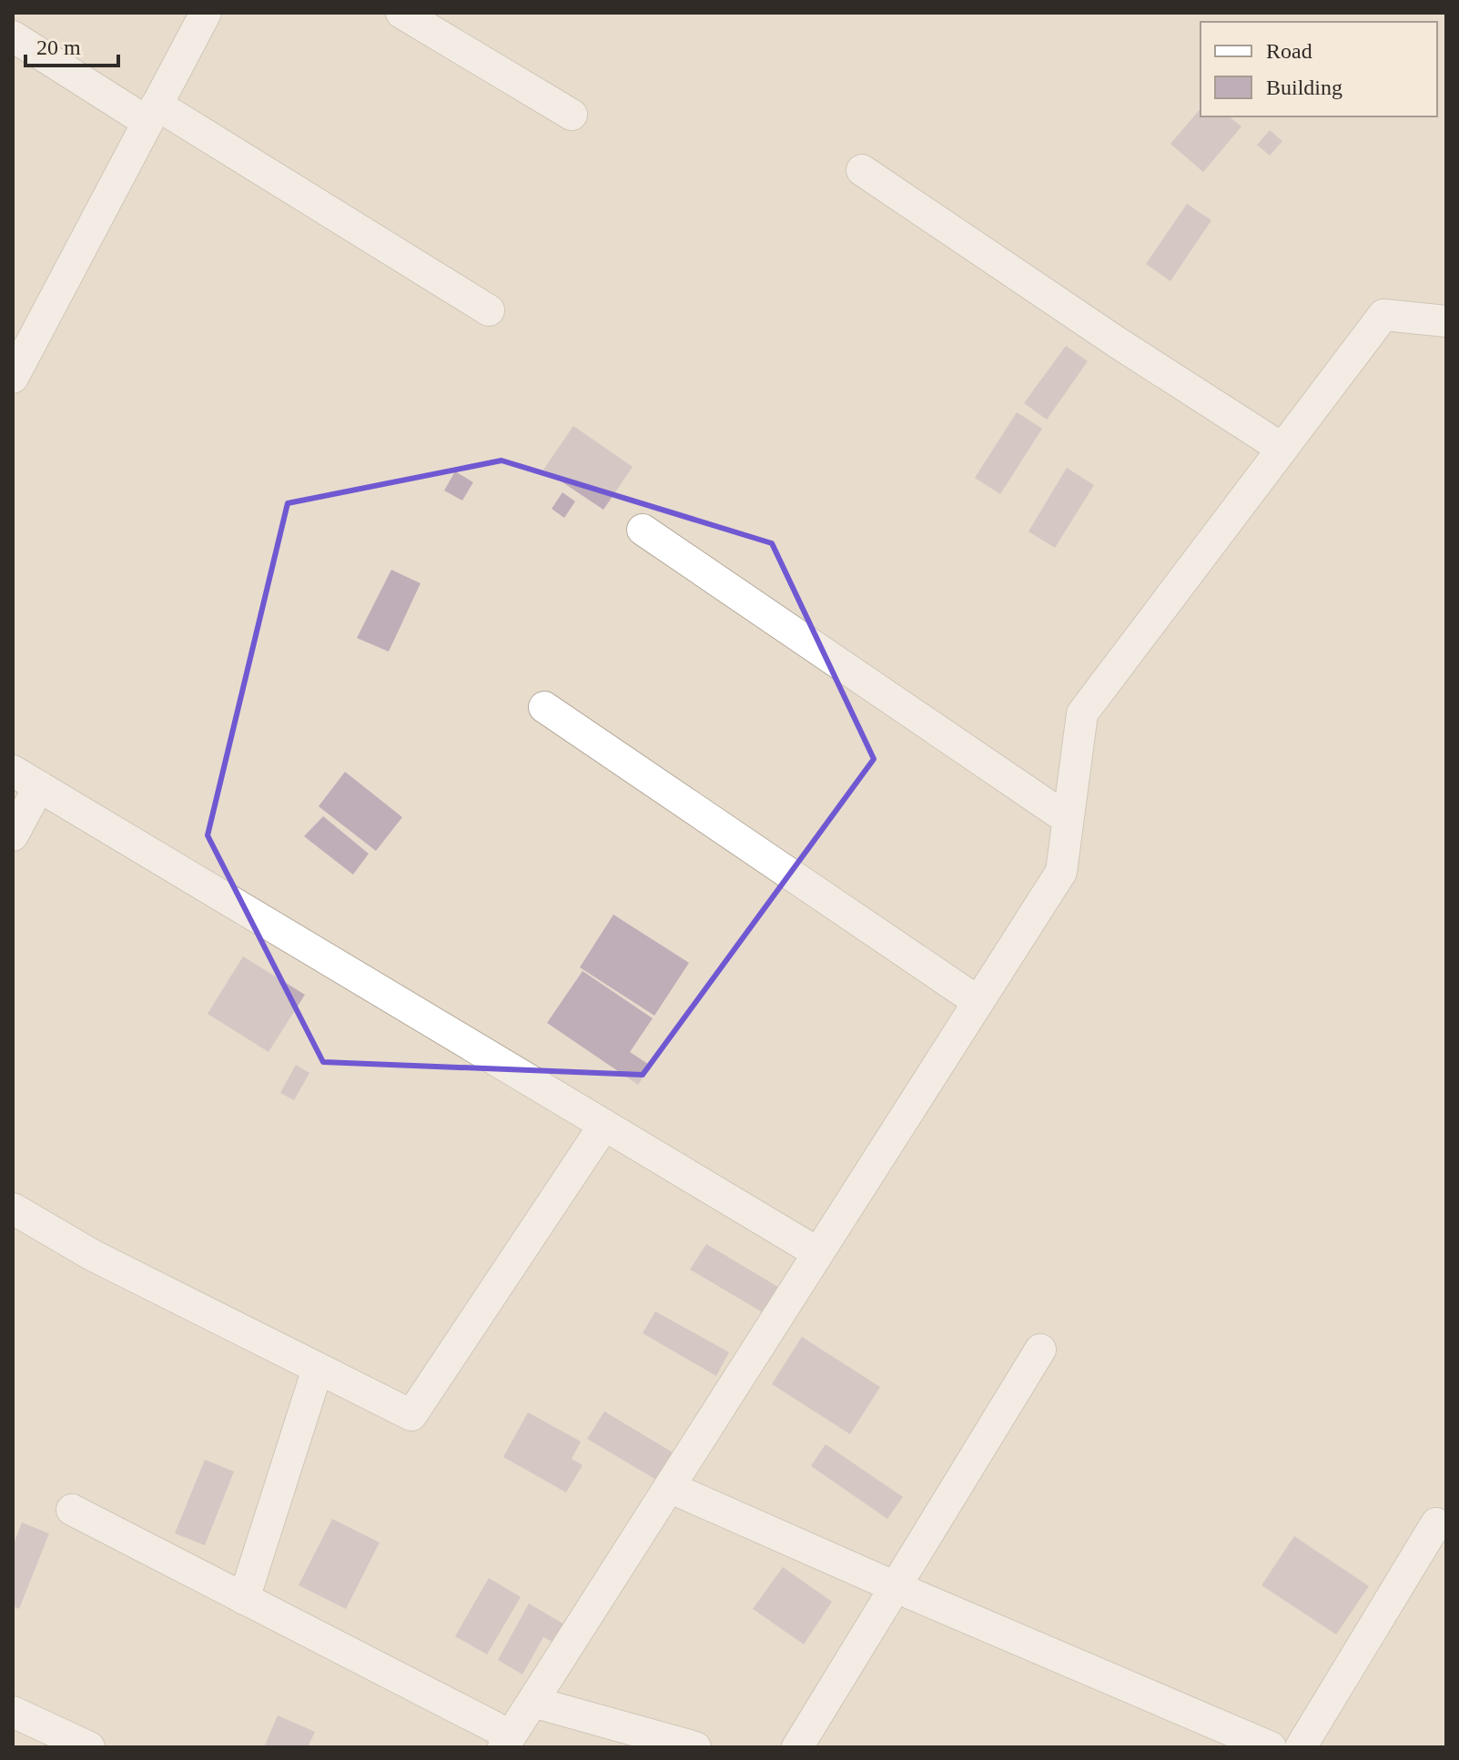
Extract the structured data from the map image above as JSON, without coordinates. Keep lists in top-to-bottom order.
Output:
{
  "legend": ["Road", "Building"],
  "scale_bar": "20 m"
}
